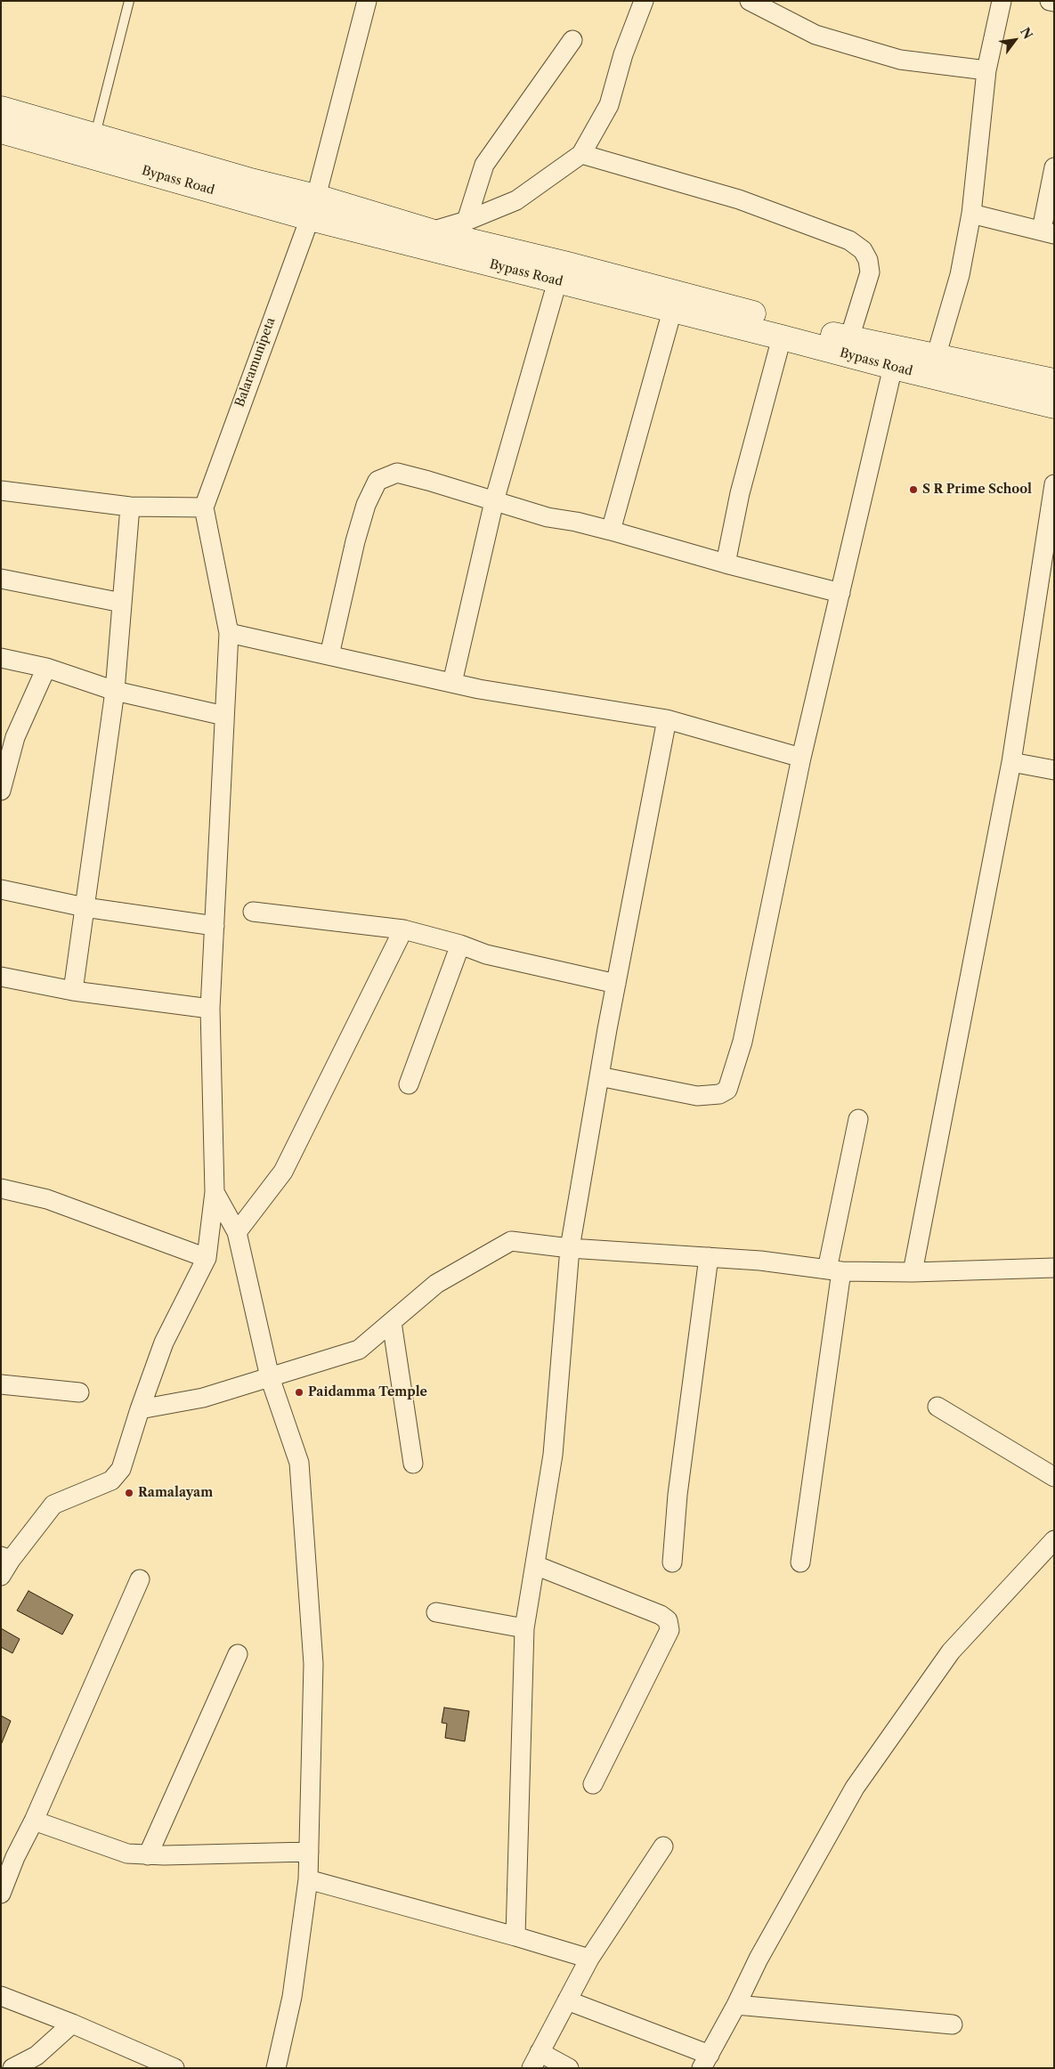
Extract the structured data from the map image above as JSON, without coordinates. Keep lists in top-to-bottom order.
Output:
{
  "streets": {
    "main road": ["Bypass Road"],
    "street": ["Balaramunipeta"]
  },
  "crossings": [
    ["Bypass Road", "Balaramunipeta"]
  ],
  "places": ["S R Prime School", "Paidamma Temple", "Ramalayam"],
  "north": "top right"
}
